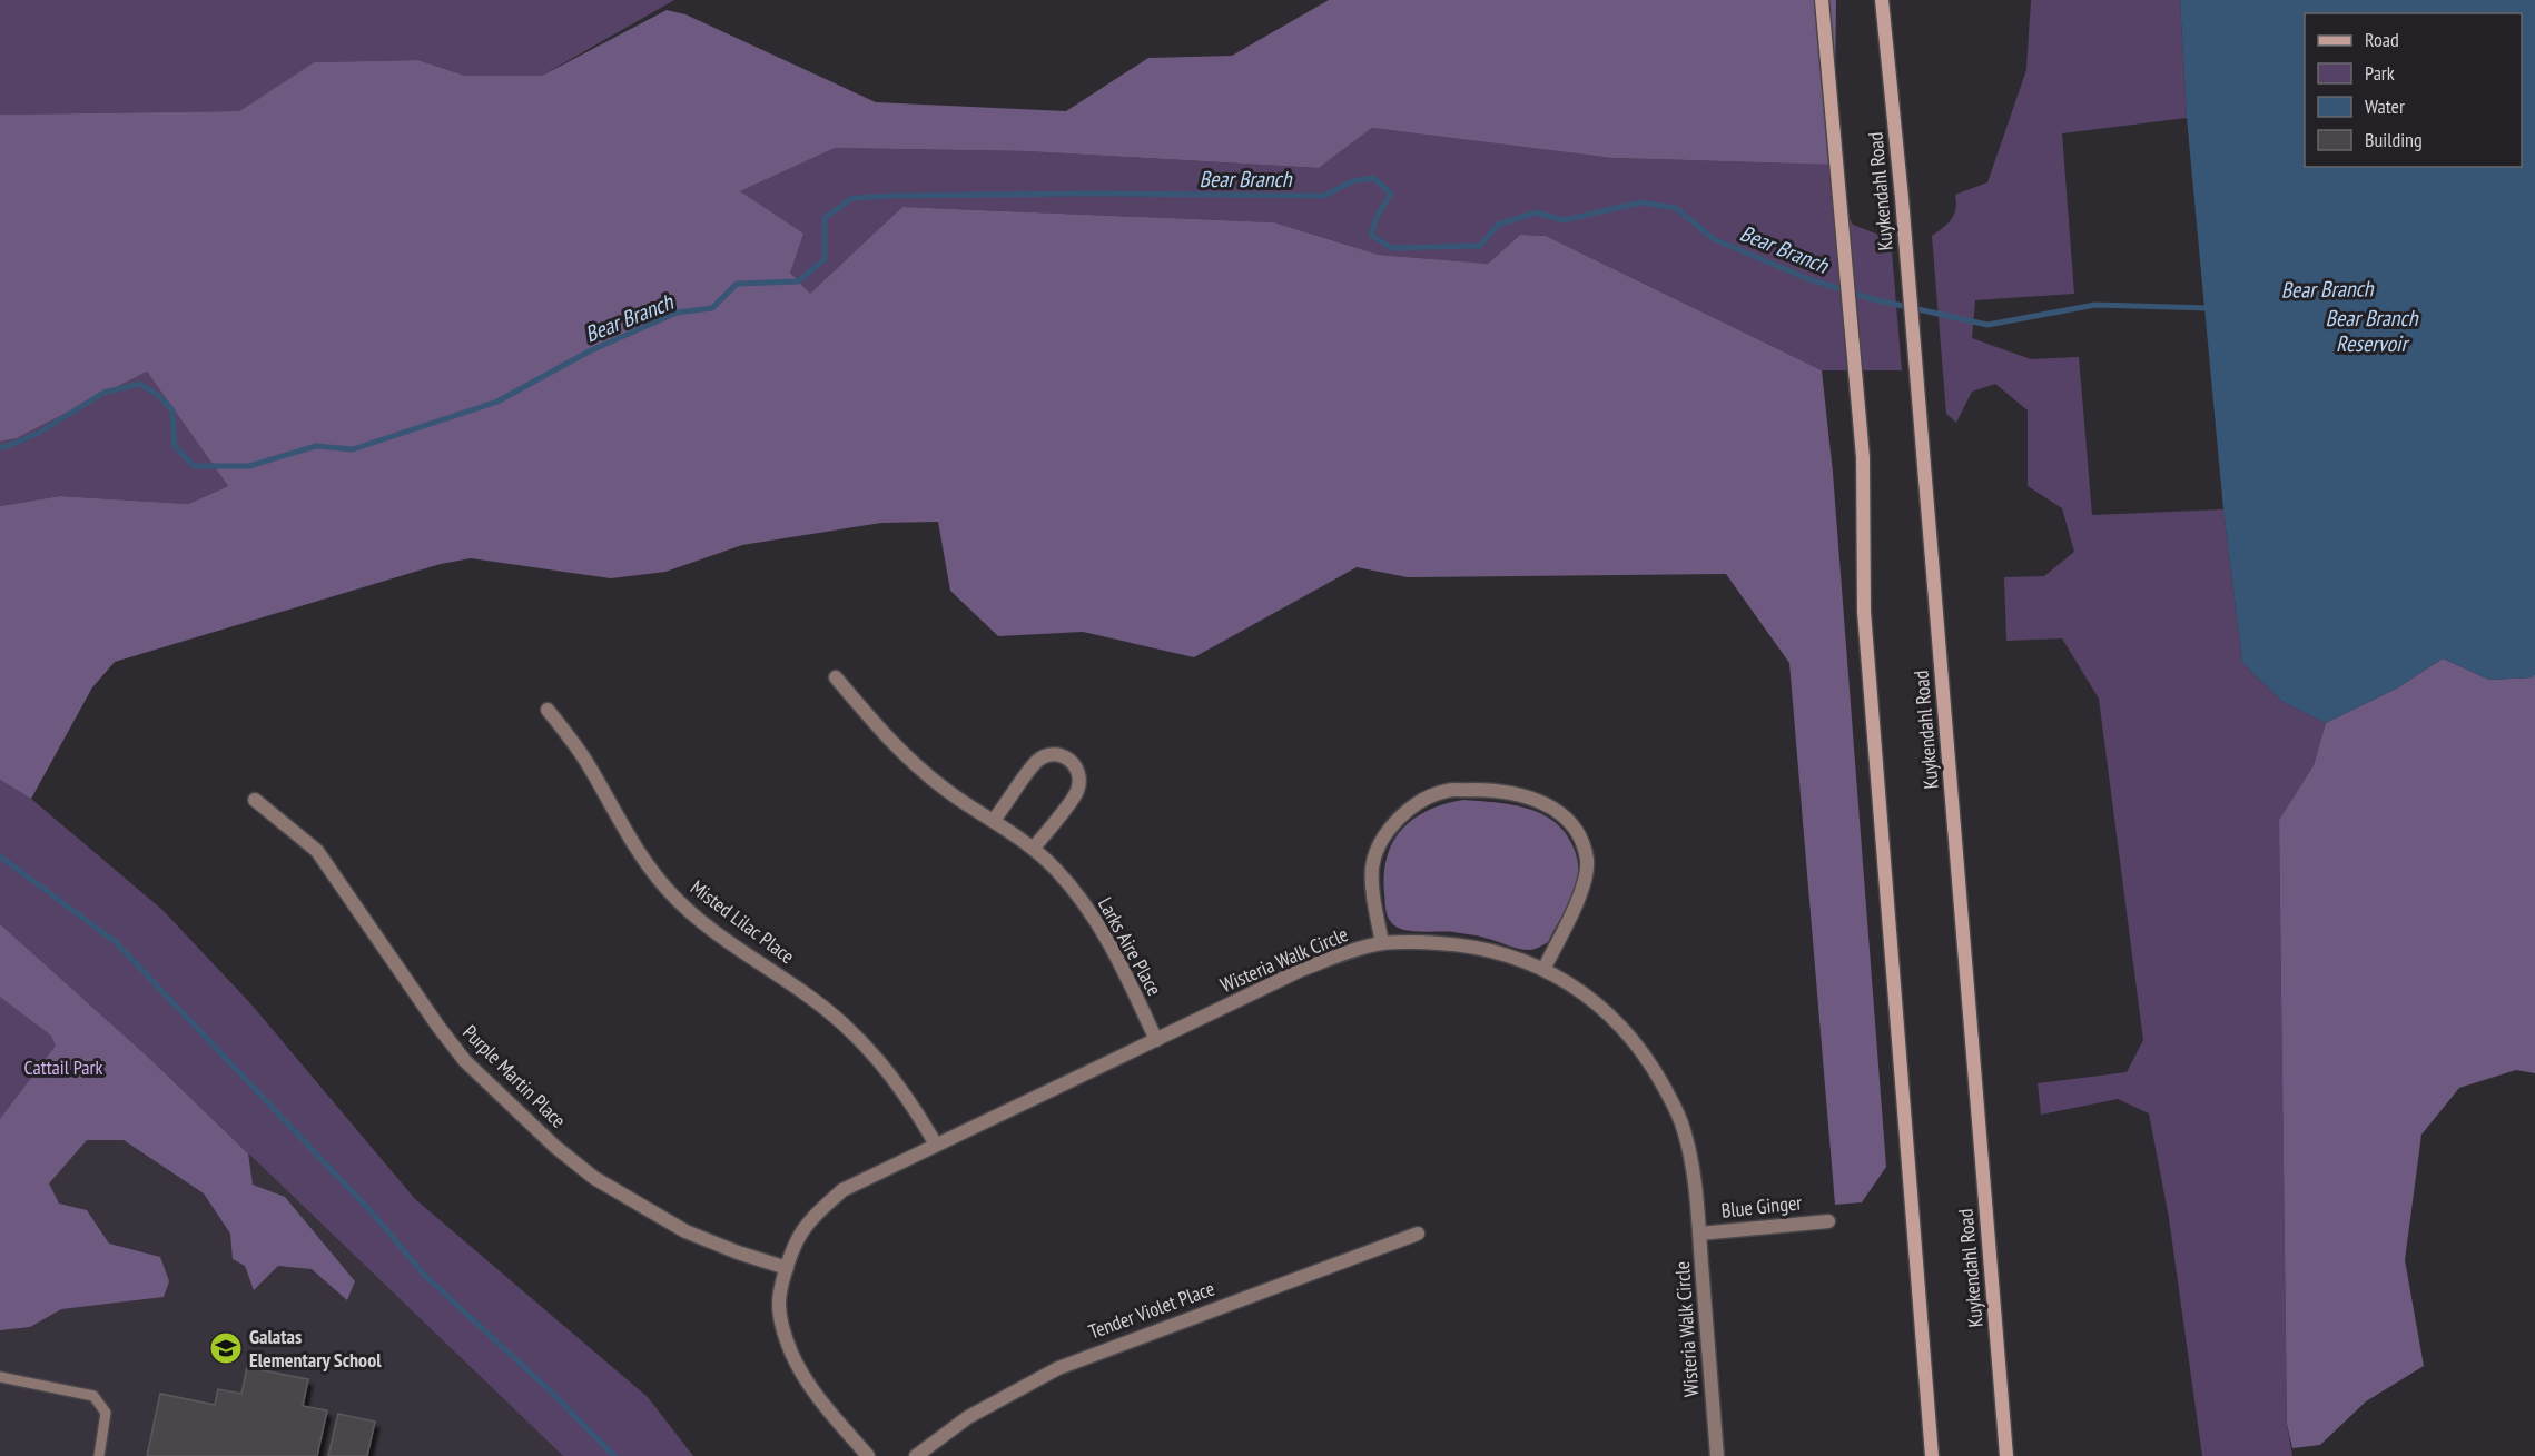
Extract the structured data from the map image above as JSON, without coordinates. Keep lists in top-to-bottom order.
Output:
{
  "streets": {
    "main road": ["Kuykendahl Road"],
    "street": [
      "Misted Lilac Place",
      "Larks Aire Place",
      "Wisteria Walk Circle",
      "Purple Martin Place",
      "Blue Ginger",
      "Tender Violet Place"
    ]
  },
  "crossings": [
    ["Misted Lilac Place", "Wisteria Walk Circle"],
    ["Larks Aire Place", "Wisteria Walk Circle"],
    ["Wisteria Walk Circle", "Purple Martin Place"],
    ["Wisteria Walk Circle", "Blue Ginger"]
  ],
  "water": ["Bear Branch", "Bear Branch Reservoir"],
  "parks": ["Cattail Park"],
  "places": {
    "school or university": ["Galatas Elementary School"]
  },
  "legend": [
    "Road",
    "Park",
    "Water",
    "Building"
  ]
}
